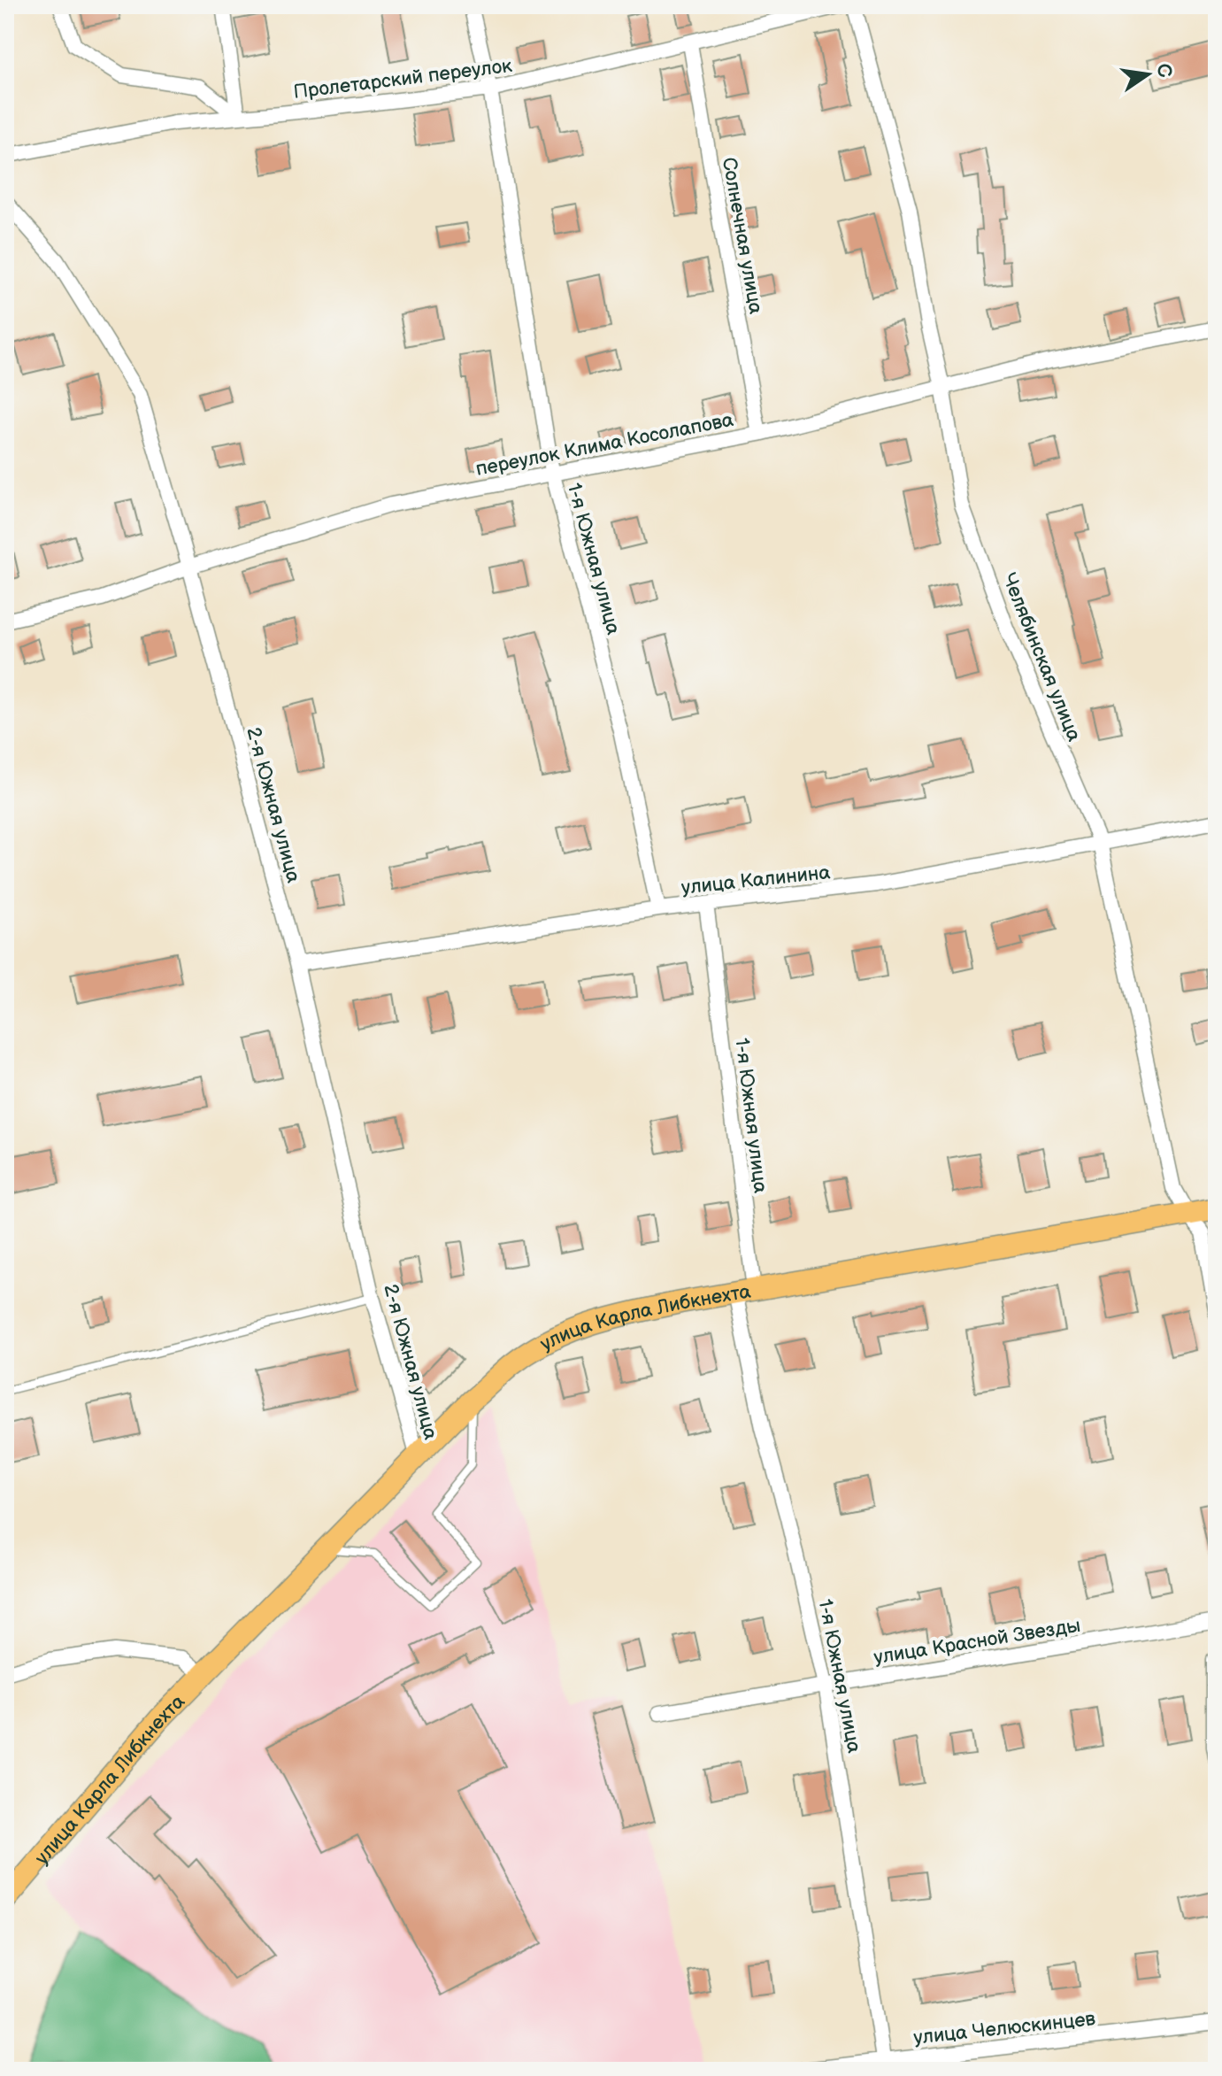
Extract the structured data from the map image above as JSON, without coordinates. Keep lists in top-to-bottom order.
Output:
{
  "streets": {
    "main road": ["улица Карла Либкнехта"],
    "street": [
      "Пролетарский переулок",
      "Солнечная улица",
      "переулок Клима Косолапова",
      "1-я Южная улица",
      "Челябинская улица",
      "2-я Южная улица",
      "улица Калинина",
      "улица Красной Звезды",
      "улица Челюскинцев"
    ]
  },
  "crossings": [
    ["Пролетарский переулок", "Солнечная улица"],
    ["Пролетарский переулок", "1-я Южная улица"],
    ["Солнечная улица", "переулок Клима Косолапова"],
    ["переулок Клима Косолапова", "1-я Южная улица"],
    ["переулок Клима Косолапова", "Челябинская улица"],
    ["переулок Клима Косолапова", "2-я Южная улица"],
    ["1-я Южная улица", "улица Калинина"],
    ["1-я Южная улица", "улица Карла Либкнехта"],
    ["1-я Южная улица", "улица Красной Звезды"],
    ["1-я Южная улица", "улица Челюскинцев"],
    ["Челябинская улица", "улица Калинина"],
    ["Челябинская улица", "улица Карла Либкнехта"],
    ["2-я Южная улица", "улица Калинина"],
    ["2-я Южная улица", "улица Карла Либкнехта"]
  ],
  "north": "right"
}
